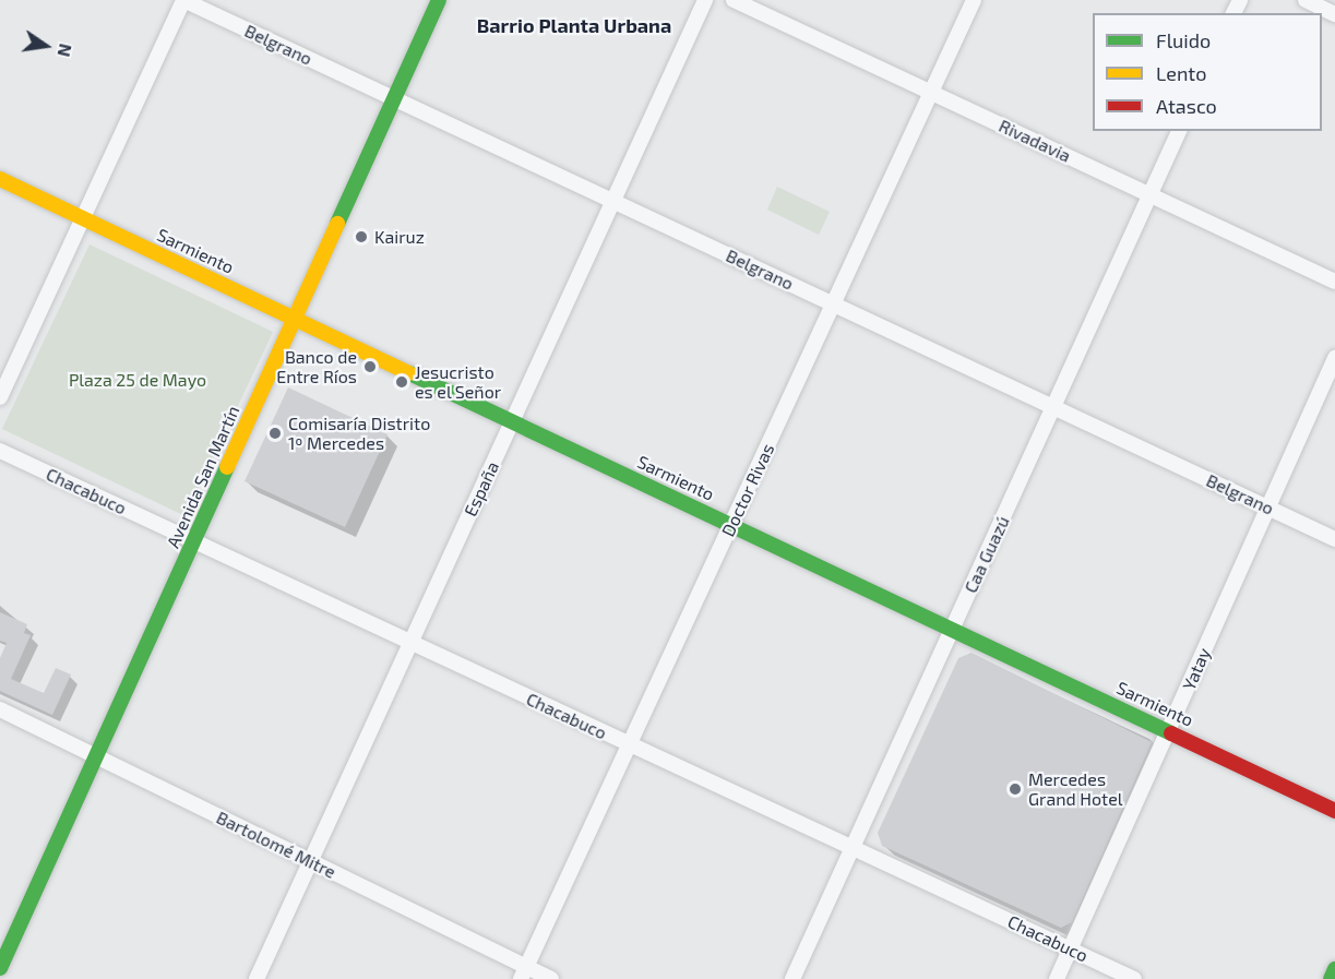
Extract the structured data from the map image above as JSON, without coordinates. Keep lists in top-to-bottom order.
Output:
{
  "streets": {
    "street": [
      "Belgrano",
      "Rivadavia",
      "Sarmiento",
      "Avenida San Martín",
      "España",
      "Doctor Rivas",
      "Chacabuco",
      "Caa Guazú",
      "Yatay",
      "Bartolomé Mitre"
    ]
  },
  "crossings": [
    ["Belgrano", "Avenida San Martín"],
    ["Belgrano", "España"],
    ["Belgrano", "Doctor Rivas"],
    ["Belgrano", "Caa Guazú"],
    ["Belgrano", "Yatay"],
    ["Rivadavia", "Doctor Rivas"],
    ["Rivadavia", "Caa Guazú"],
    ["Sarmiento", "Avenida San Martín"],
    ["Sarmiento", "España"],
    ["Sarmiento", "Doctor Rivas"],
    ["Sarmiento", "Caa Guazú"],
    ["Sarmiento", "Yatay"],
    ["Avenida San Martín", "Chacabuco"],
    ["Avenida San Martín", "Bartolomé Mitre"],
    ["España", "Chacabuco"],
    ["España", "Bartolomé Mitre"],
    ["Doctor Rivas", "Chacabuco"],
    ["Doctor Rivas", "Bartolomé Mitre"],
    ["Chacabuco", "Caa Guazú"],
    ["Chacabuco", "Yatay"]
  ],
  "districts": ["Barrio Planta Urbana"],
  "parks": ["Plaza 25 de Mayo"],
  "places": [
    "Kairuz",
    "Banco de Entre Ríos",
    "Jesucristo es el Señor",
    "Comisaría Distrito 1º Mercedes",
    "Mercedes Grand Hotel"
  ],
  "legend": ["Fluido", "Lento", "Atasco"],
  "north": "right"
}
